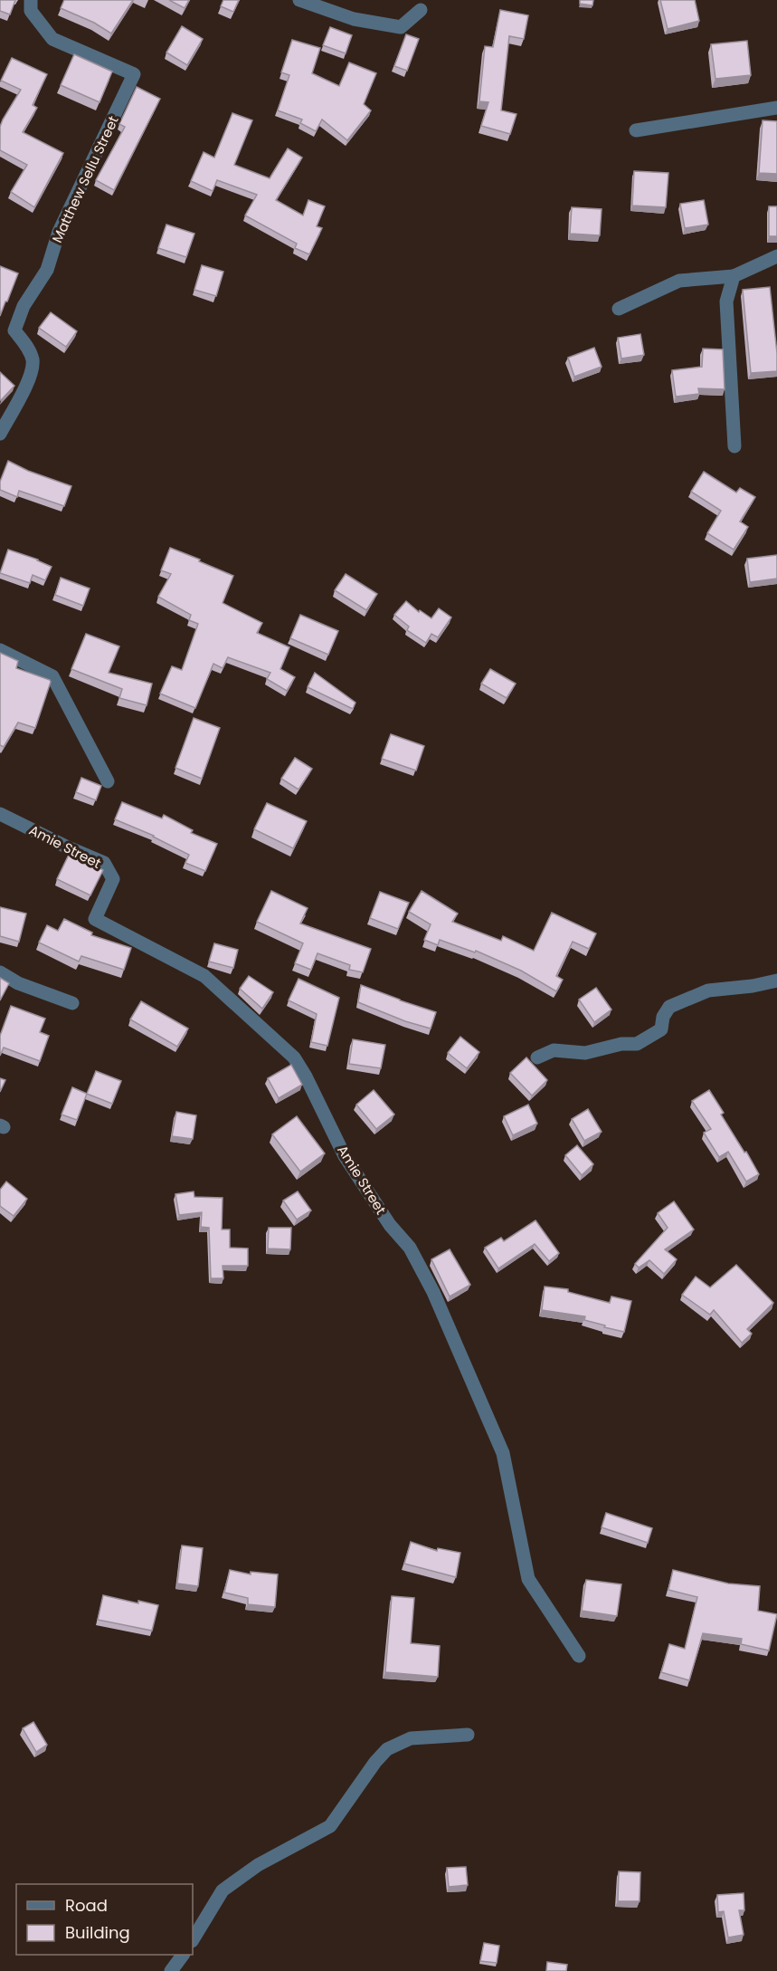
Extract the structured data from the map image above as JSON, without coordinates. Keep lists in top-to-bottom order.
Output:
{
  "streets": {
    "street": ["Matthew Sellu Street", "Amie Street"]
  },
  "legend": ["Road", "Building"]
}
